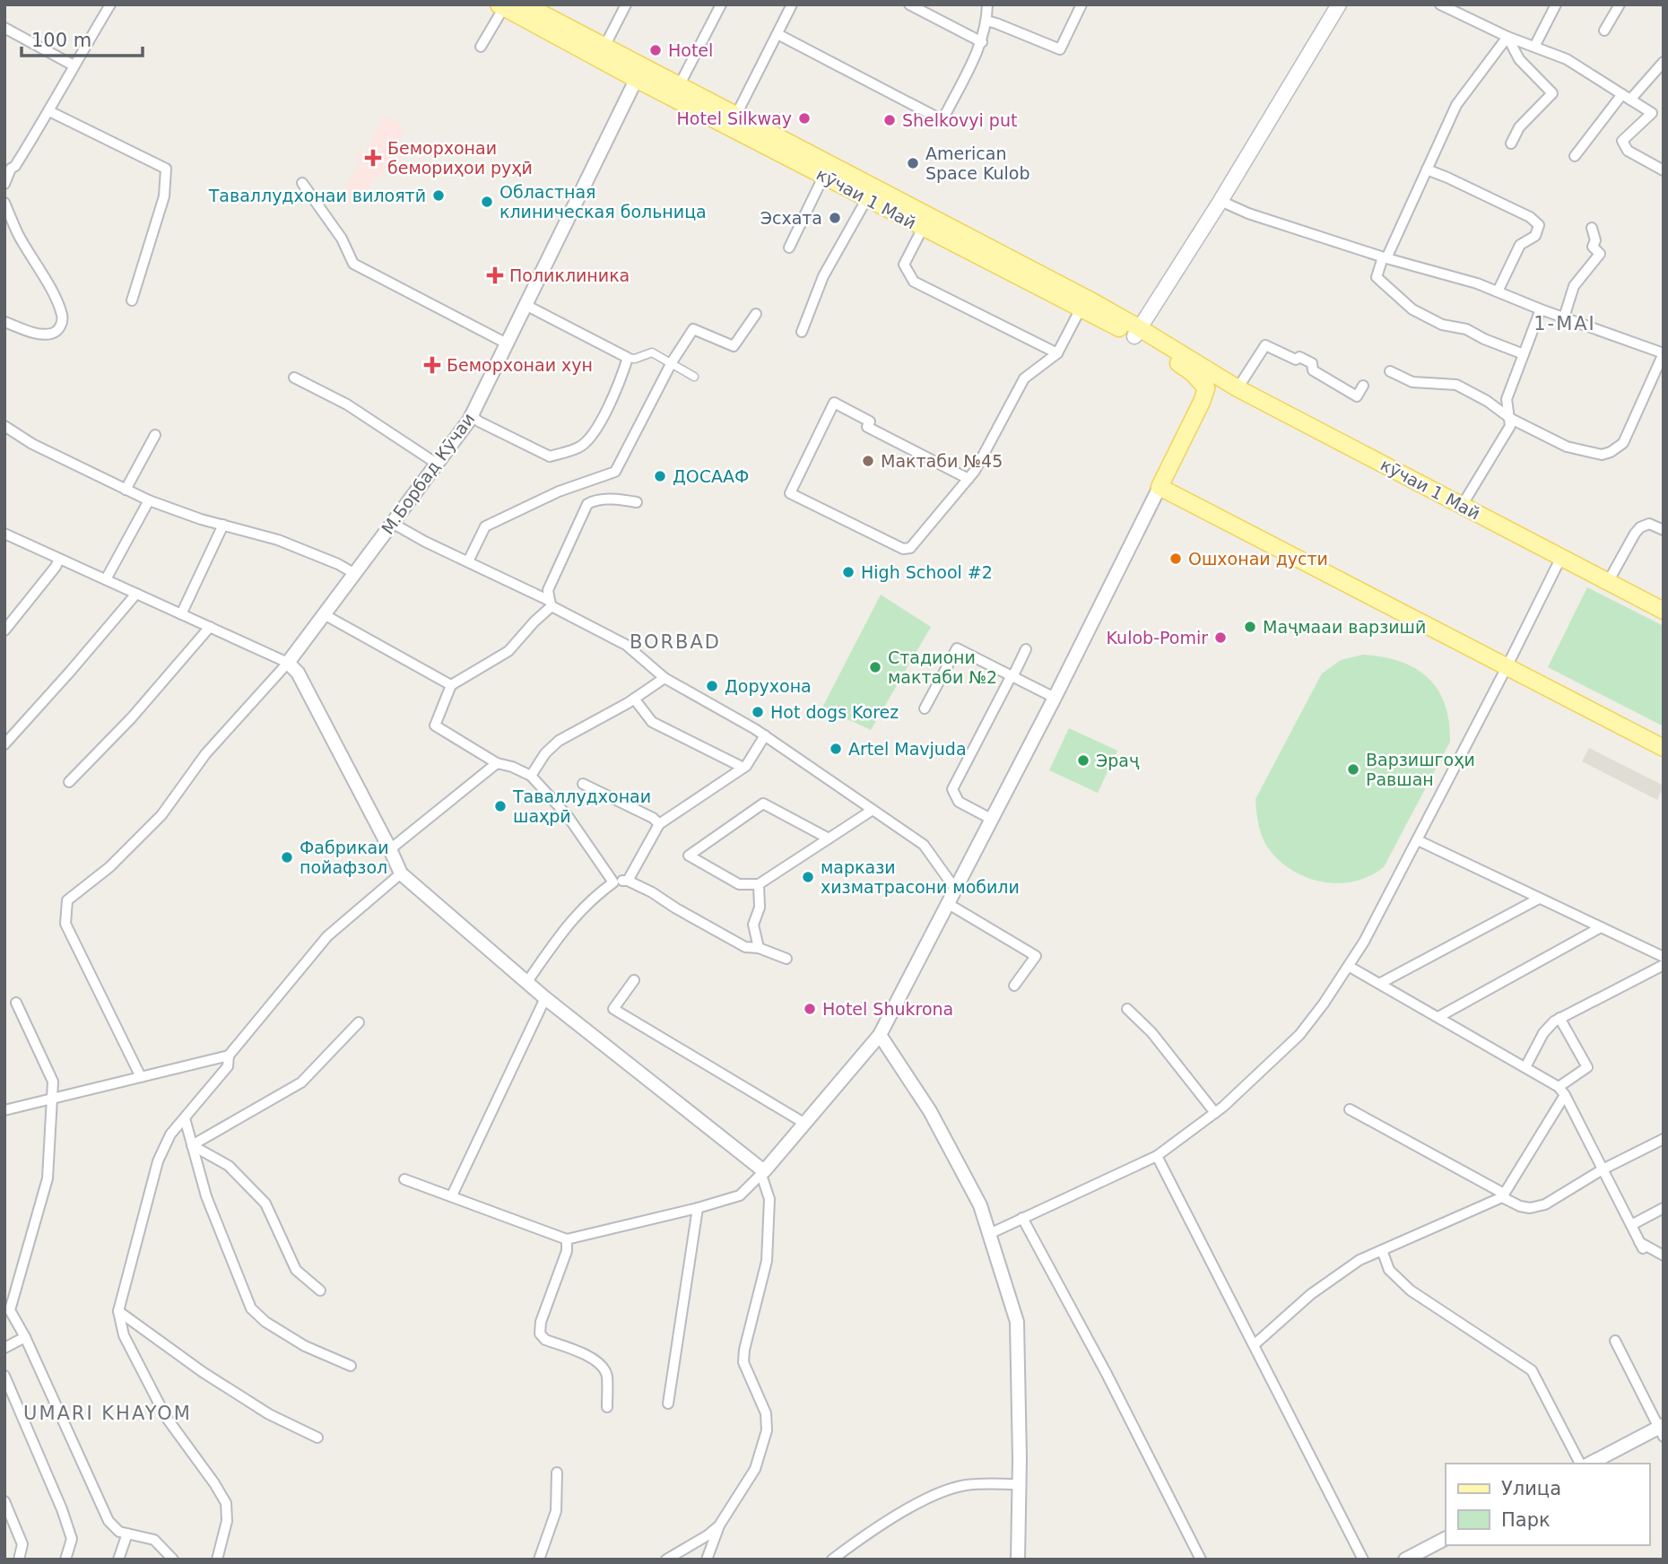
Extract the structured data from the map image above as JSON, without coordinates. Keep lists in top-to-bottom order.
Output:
{
  "streets": {
    "main road": ["кӯчаи 1 Май"],
    "street": ["М.Борбад Кӯчаи"]
  },
  "crossings": [
    ["кӯчаи 1 Май", "М.Борбад Кӯчаи"]
  ],
  "districts": ["1-MAI", "BORBAD", "UMARI KHAYOM"],
  "places": {
    "other": [
      "Hotel",
      "Hotel Silkway",
      "Shelkovyi put",
      "American Space Kulob",
      "Таваллудхонаи вилоятӣ",
      "Областная клиническая больница",
      "Эсхата",
      "Мактаби №45",
      "ДОСААФ",
      "Ошхонаи дусти",
      "High School #2",
      "Маҷмааи варзишӣ",
      "Kulob-Pomir",
      "Стадиони мактаби №2",
      "Дорухона",
      "Hot dogs Korez",
      "Artel Mavjuda",
      "Эраҷ",
      "Варзишгоҳи Равшан",
      "Таваллудхонаи шаҳрӣ",
      "Фабрикаи пойафзол",
      "маркази хизматрасони мобили",
      "Hotel Shukrona"
    ],
    "health": ["Беморхонаи бемориҳои руҳӣ", "Поликлиника", "Беморхонаи хун"]
  },
  "legend": ["Улица", "Парк"],
  "scale_bar": "100 m"
}
